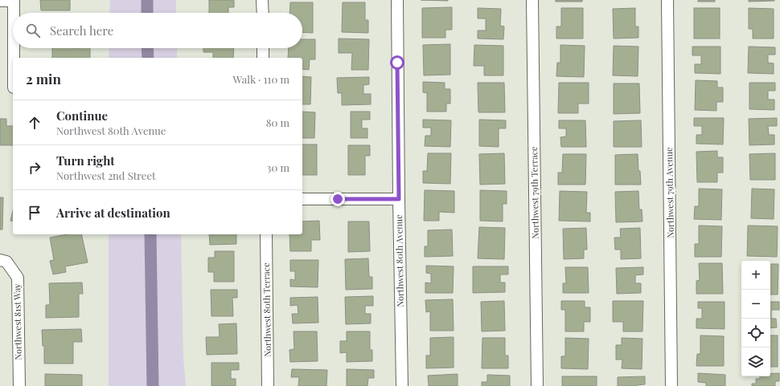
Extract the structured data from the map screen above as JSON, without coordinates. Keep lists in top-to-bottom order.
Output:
{
  "streets": {
    "street": [
      "Northwest 79th Terrace",
      "Northwest 79th Avenue",
      "Northwest 80th Avenue",
      "Northwest 80th Terrace",
      "Northwest 81st Way"
    ]
  },
  "page": {
    "search": "Search here",
    "heading": ["2 min", "Walk · 110 m"],
    "list": [
      ["Continue", "Northwest 80th Avenue", "80 m"],
      ["Turn right", "Northwest 2nd Street", "30 m"],
      "Arrive at destination"
    ],
    "map_buttons": ["+", "−"]
  }
}
